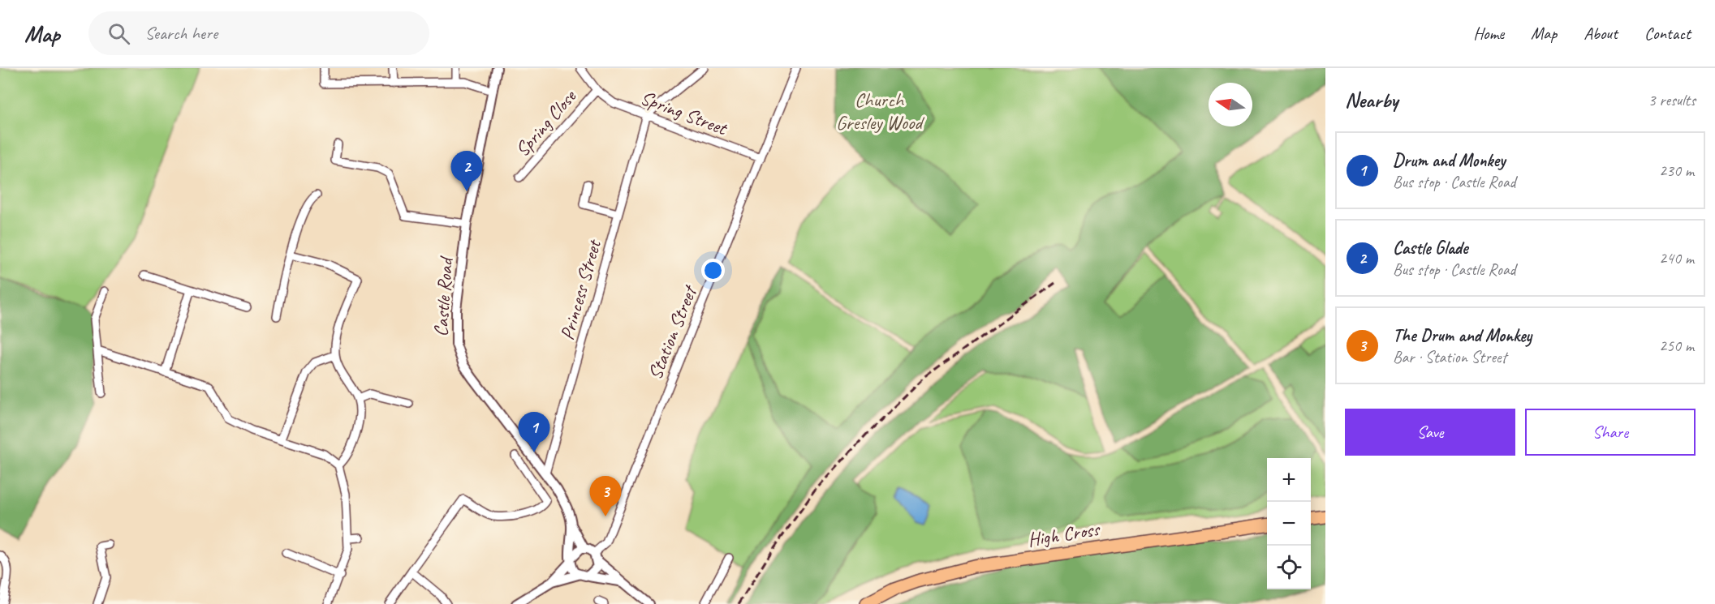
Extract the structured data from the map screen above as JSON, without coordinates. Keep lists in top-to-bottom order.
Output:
{
  "streets": {
    "highway": ["High Cross"],
    "street": [
      "Spring Street",
      "Spring Close",
      "Princess Street",
      "Castle Road",
      "Station Street"
    ]
  },
  "crossings": [
    ["Spring Street", "Spring Close"],
    ["Spring Street", "Princess Street"],
    ["Spring Street", "Station Street"],
    ["Princess Street", "Castle Road"],
    ["Castle Road", "Station Street"]
  ],
  "parks": ["Church Gresley Wood"],
  "north": "left",
  "page": {
    "header": "Map",
    "search": "Search here",
    "nav": [
      "Home",
      "Map",
      "About",
      "Contact"
    ],
    "heading": ["Nearby", "3 results"],
    "list": [
      {
        "mark": "1",
        "name": "Drum and Monkey",
        "note": "Bus stop · Castle Road",
        "value": "230 m"
      },
      {
        "mark": "2",
        "name": "Castle Glade",
        "note": "Bus stop · Castle Road",
        "value": "240 m"
      },
      {
        "mark": "3",
        "name": "The Drum and Monkey",
        "note": "Bar · Station Street",
        "value": "250 m"
      }
    ],
    "pins": ["2", "1", "3"],
    "buttons": ["Save", "Share"],
    "map_buttons": ["+", "−"]
  }
}
